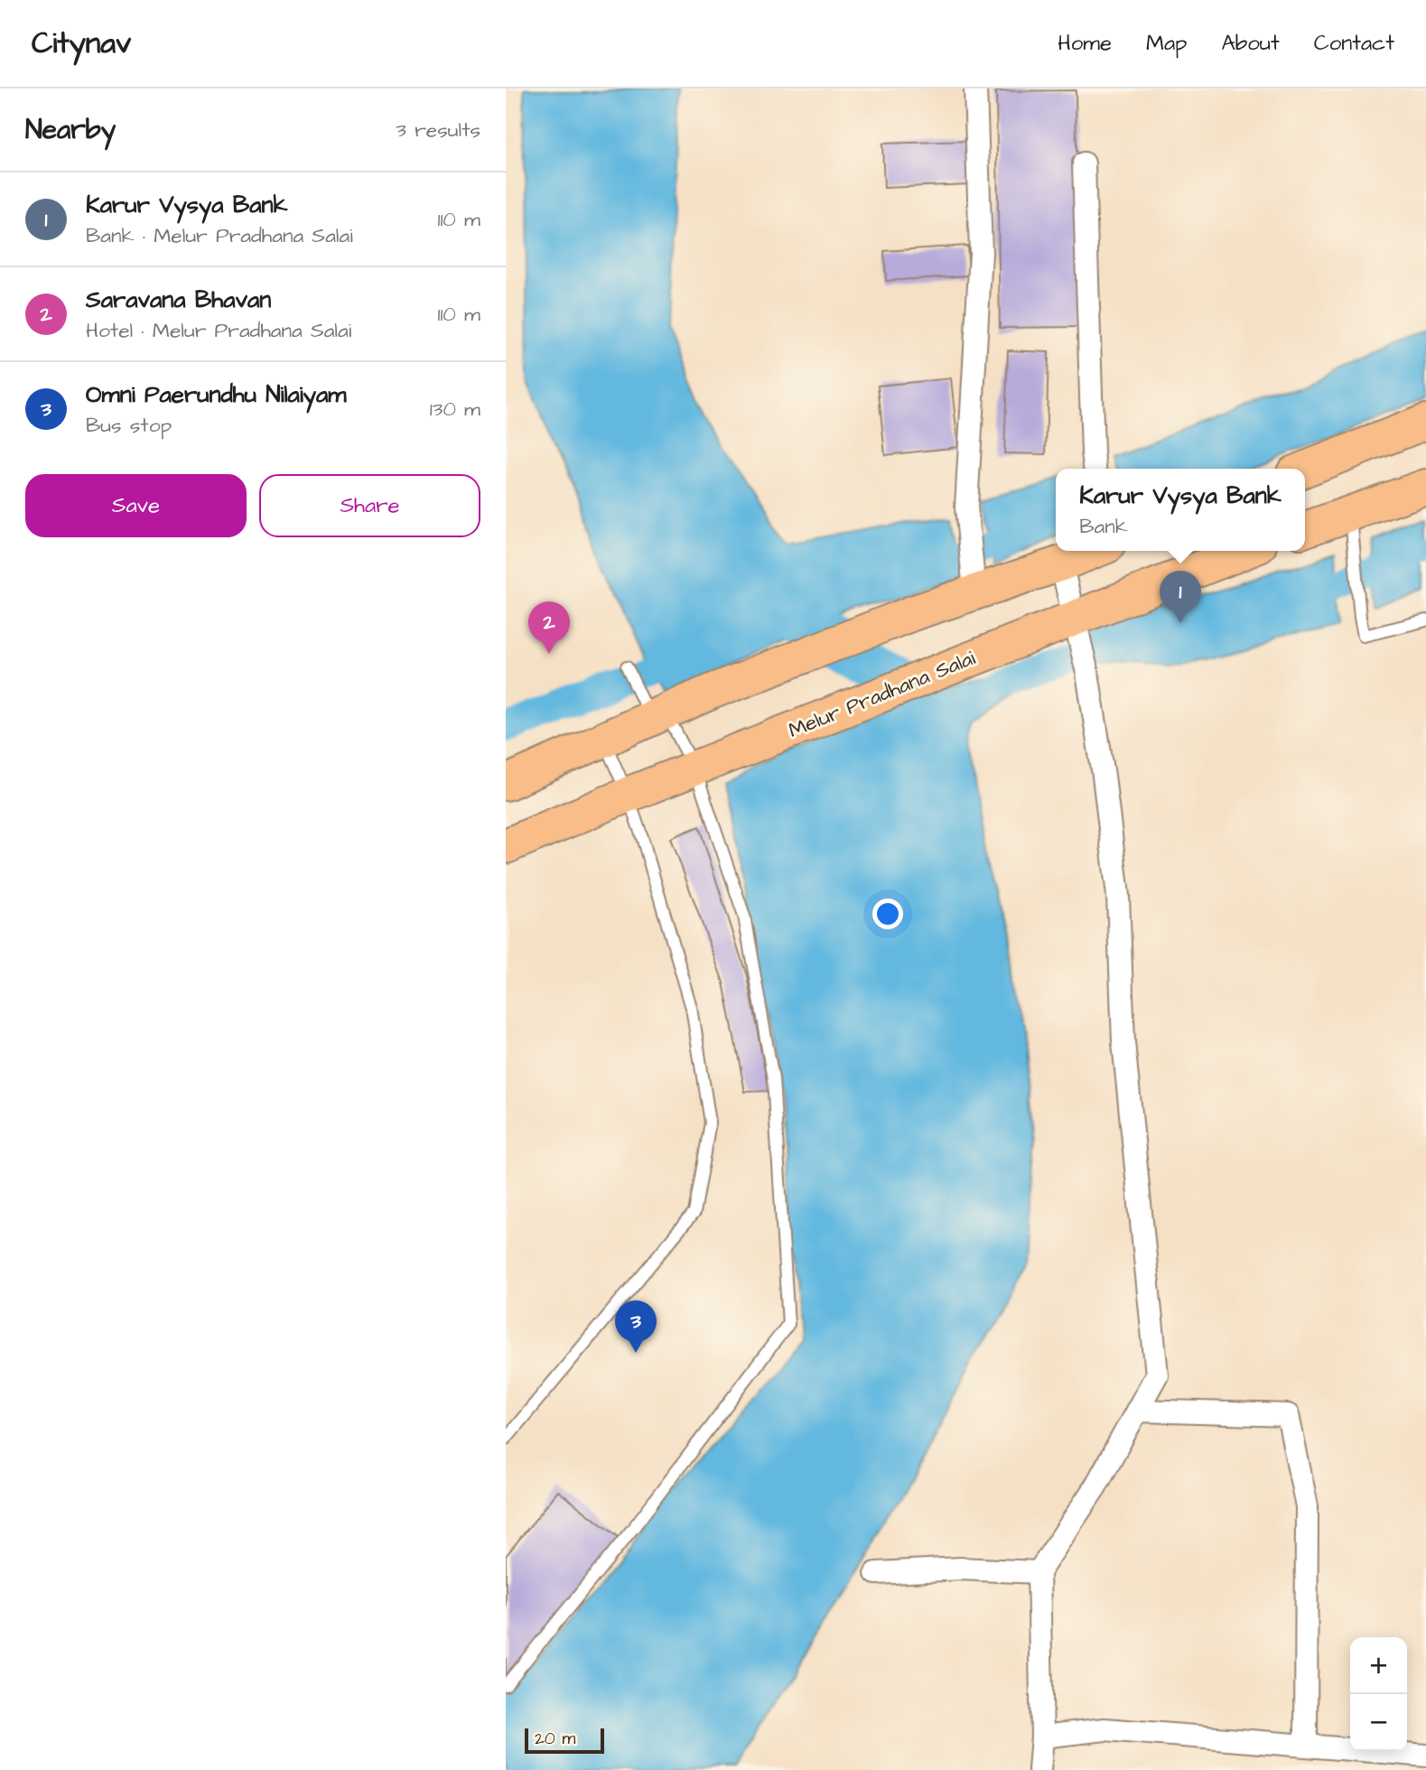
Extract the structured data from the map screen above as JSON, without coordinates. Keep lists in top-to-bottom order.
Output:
{
  "streets": {
    "main road": ["Melur Pradhana Salai"]
  },
  "scale_bar": "20 m",
  "page": {
    "header": "Citynav",
    "nav": [
      "Home",
      "Map",
      "About",
      "Contact"
    ],
    "heading": ["Nearby", "3 results"],
    "list": [
      {
        "mark": "1",
        "name": "Karur Vysya Bank",
        "note": "Bank · Melur Pradhana Salai",
        "value": "110 m"
      },
      {
        "mark": "2",
        "name": "Saravana Bhavan",
        "note": "Hotel · Melur Pradhana Salai",
        "value": "110 m"
      },
      {
        "mark": "3",
        "name": "Omni Paerundhu Nilaiyam",
        "note": "Bus stop",
        "value": "130 m"
      }
    ],
    "buttons": ["Save", "Share"],
    "popup": ["Karur Vysya Bank", "Bank"],
    "pins": ["1", "2", "3"],
    "map_buttons": ["+", "−"],
    "scale": "20 m"
  }
}
